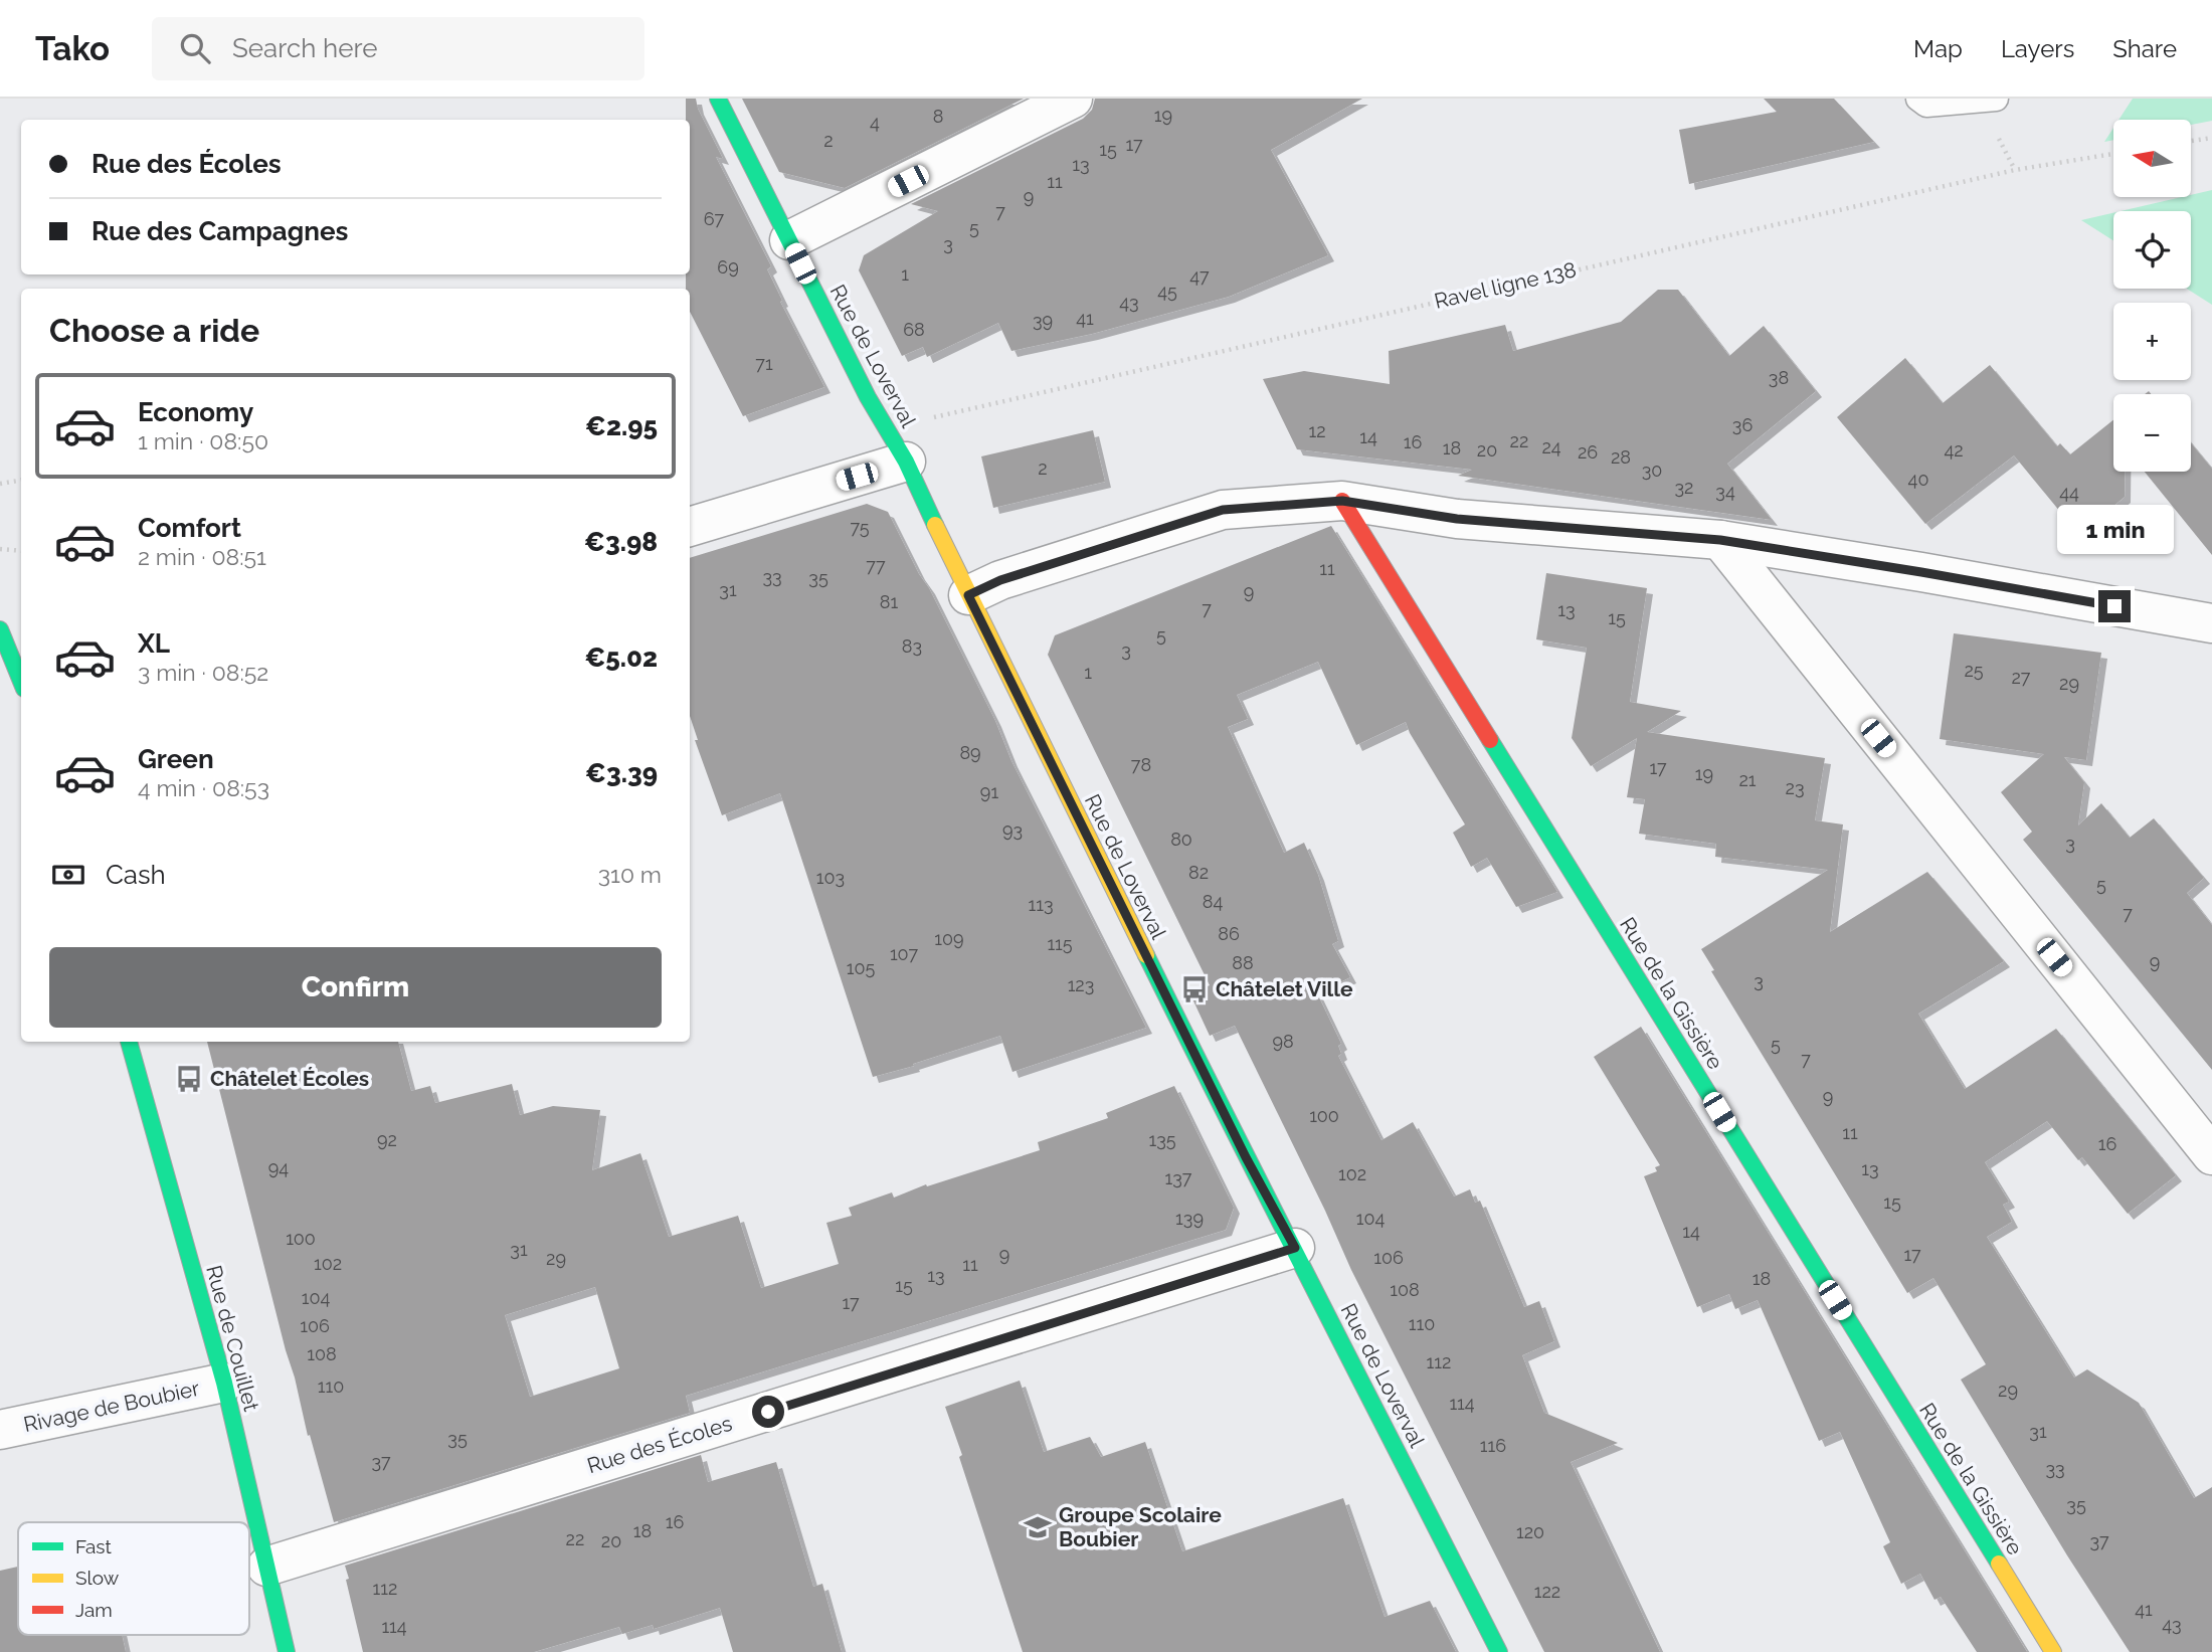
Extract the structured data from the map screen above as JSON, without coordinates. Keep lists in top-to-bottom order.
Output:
{
  "streets": {
    "street": [
      "Rue de Loverval",
      "Rue de la Gissière",
      "Rue de Couillet",
      "Rivage de Boubier",
      "Rue des Écoles"
    ],
    "path": ["Ravel ligne 138"]
  },
  "crossings": [
    ["Ravel ligne 138", "Rue de Loverval"],
    ["Rue de Loverval", "Rue des Écoles"],
    ["Rue de Couillet", "Rivage de Boubier"],
    ["Rue de Couillet", "Rue des Écoles"]
  ],
  "places": {
    "bus stop": ["Châtelet Ville", "Châtelet Écoles"],
    "school or university": ["Groupe Scolaire Boubier"]
  },
  "house_numbers": [
    "19",
    "8",
    "4",
    "2",
    "17",
    "15",
    "13",
    "11",
    "9",
    "7",
    "67",
    "5",
    "3",
    "69",
    "1",
    "47",
    "45",
    "43",
    "41",
    "39",
    "68",
    "71",
    "38",
    "36",
    "12",
    "14",
    "22",
    "16",
    "24",
    "18",
    "20",
    "42",
    "26",
    "28",
    "2",
    "30",
    "40",
    "32",
    "34",
    "44",
    "75",
    "77",
    "11",
    "33",
    "35",
    "31",
    "9",
    "81",
    "7",
    "13",
    "15",
    "5",
    "83",
    "3",
    "25",
    "1",
    "27",
    "29",
    "89",
    "78",
    "17",
    "19",
    "21",
    "23",
    "91",
    "93",
    "80",
    "3",
    "82",
    "103",
    "5",
    "84",
    "113",
    "7",
    "86",
    "109",
    "115",
    "107",
    "9",
    "88",
    "105",
    "3",
    "123",
    "98",
    "5",
    "7",
    "9",
    "100",
    "11",
    "92",
    "135",
    "16",
    "94",
    "13",
    "102",
    "137",
    "15",
    "139",
    "104",
    "14",
    "100",
    "31",
    "9",
    "17",
    "106",
    "29",
    "102",
    "11",
    "13",
    "18",
    "15",
    "108",
    "104",
    "17",
    "110",
    "106",
    "108",
    "112",
    "110",
    "29",
    "114",
    "31",
    "35",
    "116",
    "37",
    "33",
    "35",
    "16",
    "18",
    "120",
    "22",
    "20",
    "37",
    "112",
    "122",
    "41",
    "43",
    "114"
  ],
  "legend": ["Fast", "Slow", "Jam"],
  "north": "left",
  "page": {
    "header": "Tako",
    "search": "Search here",
    "nav": ["Map", "Layers", "Share"],
    "map_buttons": ["+", "−"],
    "banner": ["Rue des Écoles", "Rue des Campagnes"],
    "heading": "Choose a ride",
    "list": [
      {
        "name": "Economy",
        "note": "1 min · 08:50",
        "value": "€2.95"
      },
      {
        "name": "Comfort",
        "note": "2 min · 08:51",
        "value": "€3.98"
      },
      {
        "name": "XL",
        "note": "3 min · 08:52",
        "value": "€5.02"
      },
      {
        "name": "Green",
        "note": "4 min · 08:53",
        "value": "€3.39"
      }
    ],
    "bubble": "1 min",
    "pay": ["Cash", "310 m"],
    "buttons": "Confirm"
  }
}
